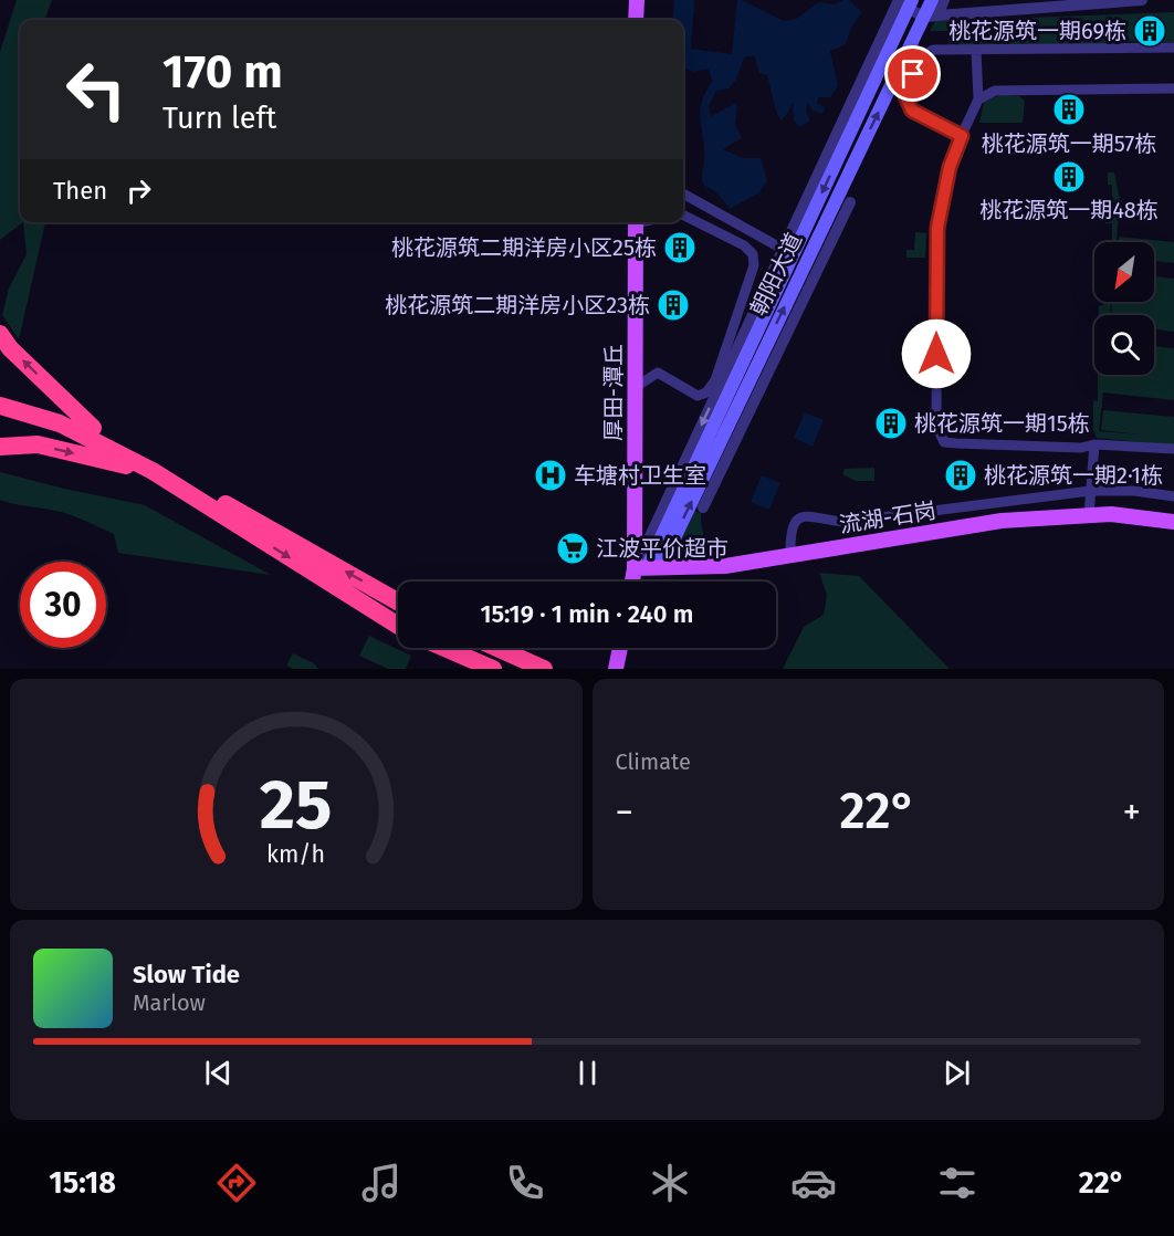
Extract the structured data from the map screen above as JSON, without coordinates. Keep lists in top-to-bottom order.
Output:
{
  "streets": {
    "main road": ["朝阳大道", "厚田-潭丘", "流湖-石岗"]
  },
  "crossings": [
    ["朝阳大道", "厚田-潭丘"],
    ["朝阳大道", "流湖-石岗"],
    ["厚田-潭丘", "流湖-石岗"]
  ],
  "places": {
    "building": [
      "桃花源筑一期69栋",
      "桃花源筑一期57栋",
      "桃花源筑一期48栋",
      "桃花源筑二期洋房小区25栋",
      "桃花源筑二期洋房小区23栋",
      "桃花源筑一期15栋",
      "桃花源筑一期2·1栋"
    ],
    "hospital": ["车塘村卫生室"],
    "supermarket": ["江波平价超市"]
  },
  "north": "bottom left",
  "page": {
    "turn": ["170 m", "Turn left"],
    "then": "Then",
    "limit": "30",
    "trip": "15:19 · 1 min · 240 m",
    "tile": "Climate",
    "heat": ["−", "22°", "+"],
    "song": ["Slow Tide", "Marlow"],
    "tabs": ["15:18", "22°"],
    "gauge": ["25", "km/h"]
  }
}
